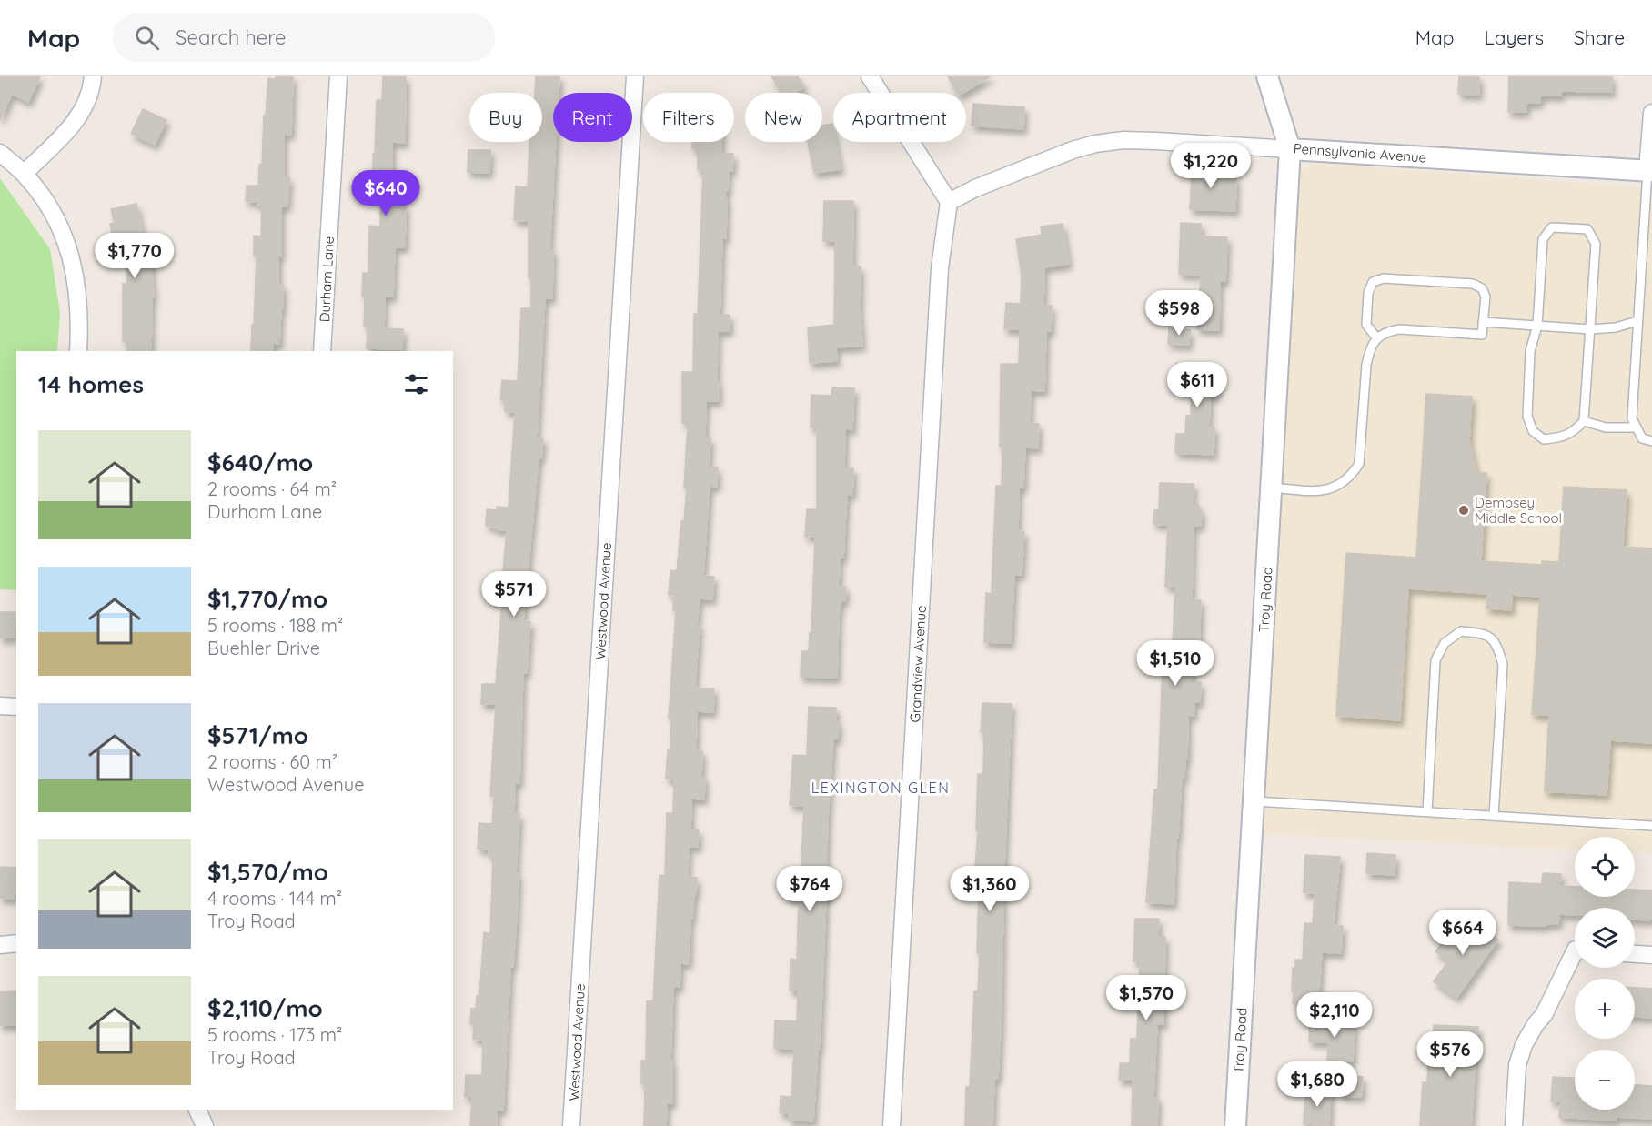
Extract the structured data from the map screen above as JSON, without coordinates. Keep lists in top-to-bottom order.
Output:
{
  "streets": {
    "street": [
      "Pennsylvania Avenue",
      "Durham Lane",
      "Troy Road",
      "Westwood Avenue",
      "Grandview Avenue"
    ]
  },
  "crossings": [
    ["Pennsylvania Avenue", "Troy Road"],
    ["Pennsylvania Avenue", "Grandview Avenue"]
  ],
  "districts": ["LEXINGTON GLEN"],
  "places": ["Dempsey Middle School"],
  "page": {
    "header": "Map",
    "search": "Search here",
    "nav": ["Map", "Layers", "Share"],
    "chip": [
      "Buy",
      "Rent",
      "Filters",
      "New",
      "Apartment"
    ],
    "price": [
      "$1,220",
      "$640",
      "$1,770",
      "$598",
      "$611",
      "$571",
      "$1,510",
      "$764",
      "$1,360",
      "$664",
      "$1,570",
      "$2,110",
      "$576",
      "$1,680"
    ],
    "heading": "14 homes",
    "list": [
      {
        "name": "$640/mo",
        "note": "2 rooms · 64 m² · Durham Lane"
      },
      {
        "name": "$1,770/mo",
        "note": "5 rooms · 188 m² · Buehler Drive"
      },
      {
        "name": "$571/mo",
        "note": "2 rooms · 60 m² · Westwood Avenue"
      },
      {
        "name": "$1,570/mo",
        "note": "4 rooms · 144 m² · Troy Road"
      },
      {
        "name": "$2,110/mo",
        "note": "5 rooms · 173 m² · Troy Road"
      }
    ],
    "map_buttons": ["+", "−"]
  }
}
